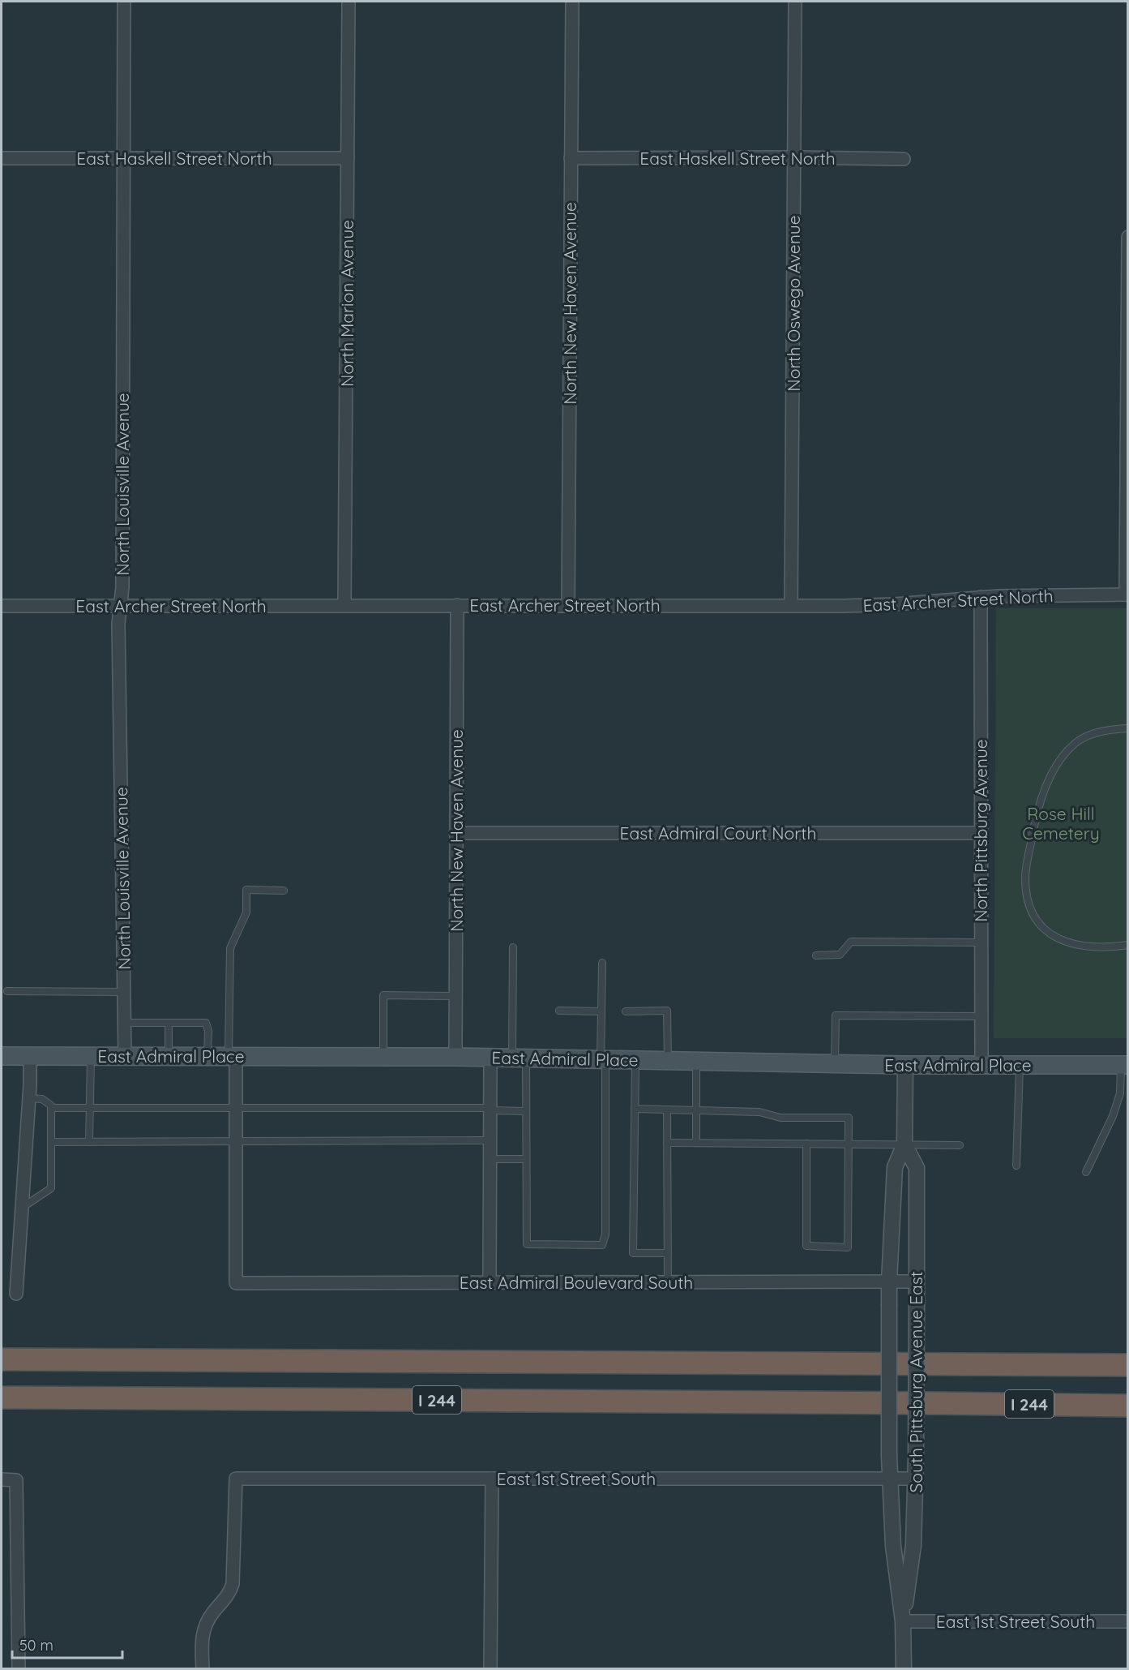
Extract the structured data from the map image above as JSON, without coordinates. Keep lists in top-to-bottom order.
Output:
{
  "streets": {
    "highway": ["I 244"],
    "main road": ["East Admiral Place"],
    "street": [
      "East Haskell Street North",
      "North Marion Avenue",
      "North New Haven Avenue",
      "North Oswego Avenue",
      "North Louisville Avenue",
      "East Archer Street North",
      "North Pittsburg Avenue",
      "East Admiral Court North",
      "East Admiral Boulevard South",
      "South Pittsburg Avenue East",
      "East 1st Street South"
    ]
  },
  "crossings": [
    ["East Haskell Street North", "North Marion Avenue"],
    ["East Haskell Street North", "North New Haven Avenue"],
    ["East Haskell Street North", "North Oswego Avenue"],
    ["East Haskell Street North", "North Louisville Avenue"],
    ["North Marion Avenue", "East Archer Street North"],
    ["North New Haven Avenue", "East Archer Street North"],
    ["North New Haven Avenue", "East Admiral Court North"],
    ["North New Haven Avenue", "East Admiral Place"],
    ["North Oswego Avenue", "East Archer Street North"],
    ["North Louisville Avenue", "East Archer Street North"],
    ["North Louisville Avenue", "East Admiral Place"],
    ["East Archer Street North", "North Pittsburg Avenue"],
    ["North Pittsburg Avenue", "East Admiral Court North"],
    ["North Pittsburg Avenue", "East Admiral Place"],
    ["East Admiral Place", "South Pittsburg Avenue East"],
    ["East Admiral Boulevard South", "South Pittsburg Avenue East"],
    ["South Pittsburg Avenue East", "East 1st Street South"]
  ],
  "parks": ["Rose Hill Cemetery"],
  "scale_bar": "50 m"
}
